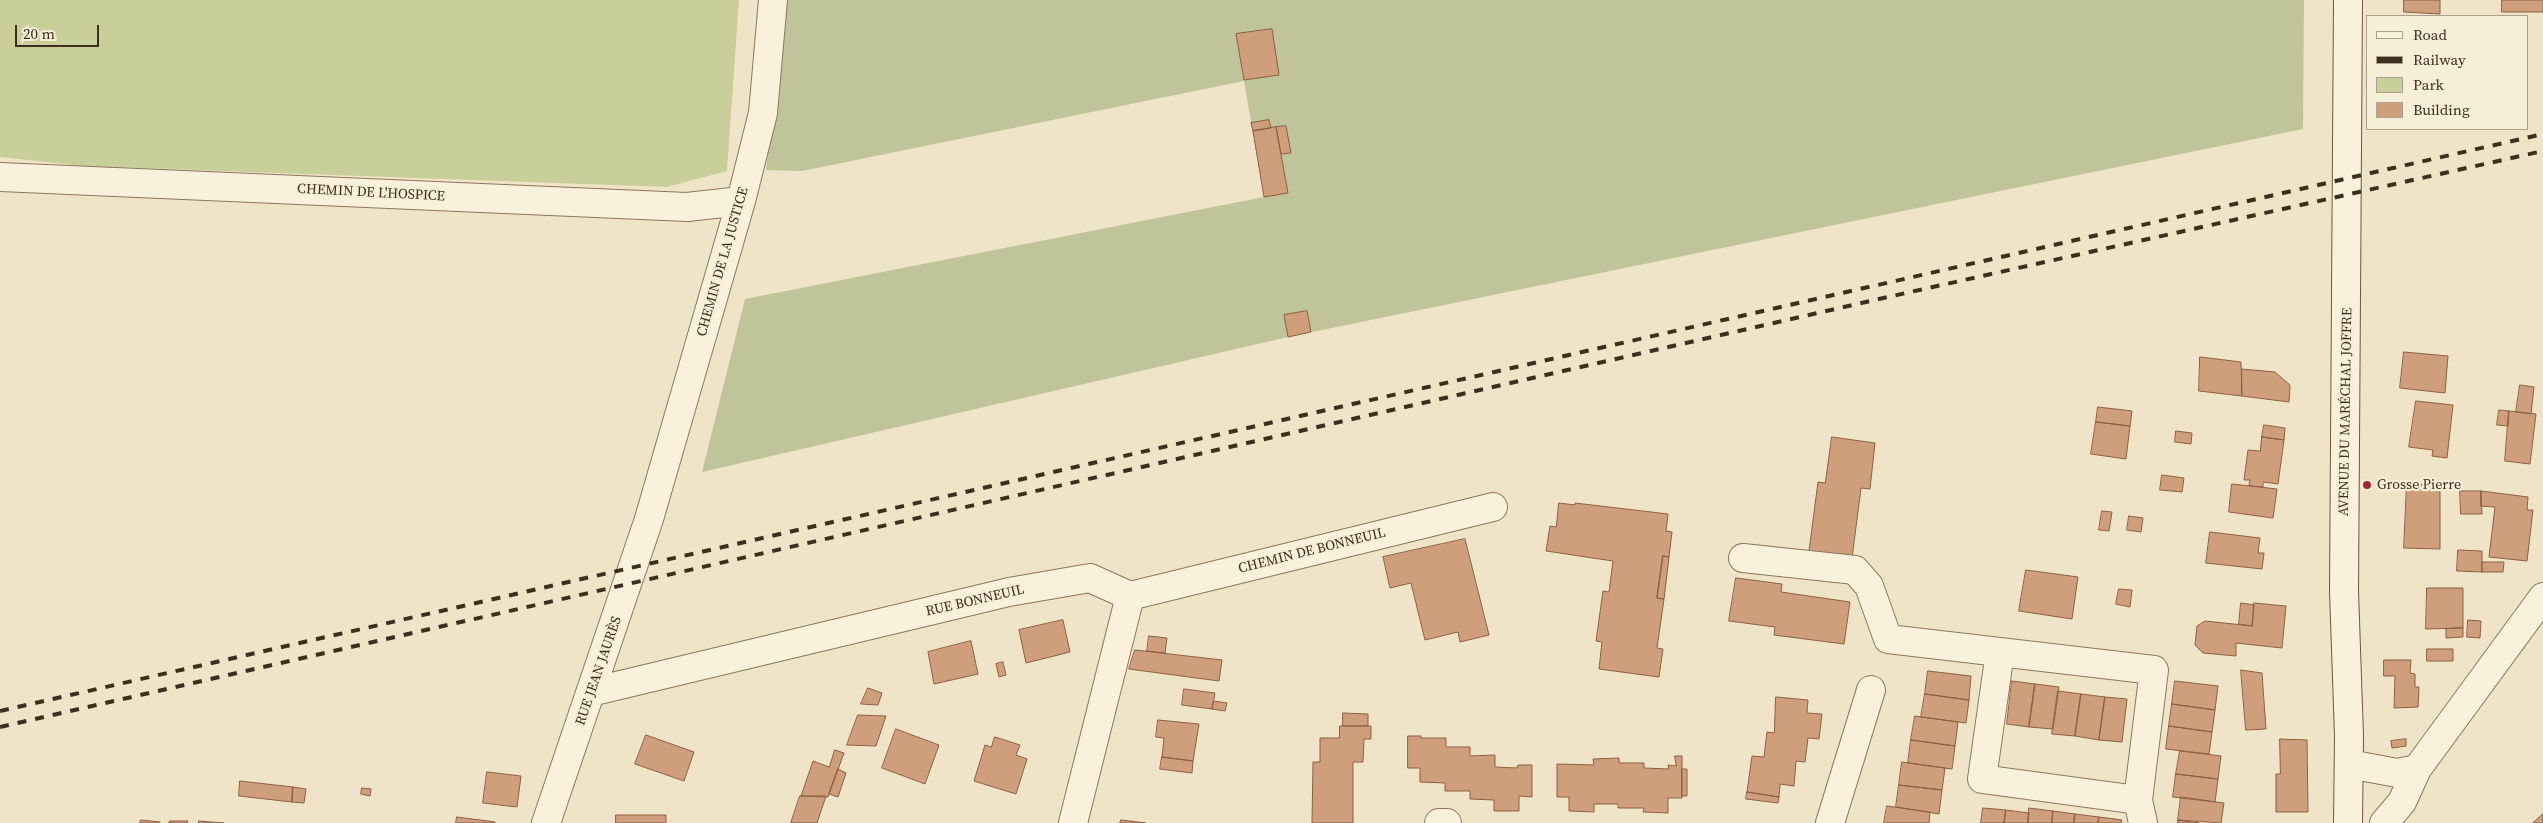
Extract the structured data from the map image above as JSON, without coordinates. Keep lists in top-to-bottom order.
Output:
{
  "streets": {
    "street": [
      "CHEMIN DE L'HOSPICE",
      "CHEMIN DE LA JUSTICE",
      "AVENUE DU MARÉCHAL JOFFRE",
      "CHEMIN DE BONNEUIL",
      "RUE BONNEUIL",
      "RUE JEAN JAURÈS"
    ]
  },
  "crossings": [
    ["CHEMIN DE L'HOSPICE", "CHEMIN DE LA JUSTICE"],
    ["CHEMIN DE LA JUSTICE", "RUE JEAN JAURÈS"],
    ["CHEMIN DE BONNEUIL", "RUE BONNEUIL"],
    ["RUE BONNEUIL", "RUE JEAN JAURÈS"]
  ],
  "places": ["Grosse Pierre"],
  "legend": [
    "Road",
    "Railway",
    "Park",
    "Building"
  ],
  "scale_bar": "20 m"
}
